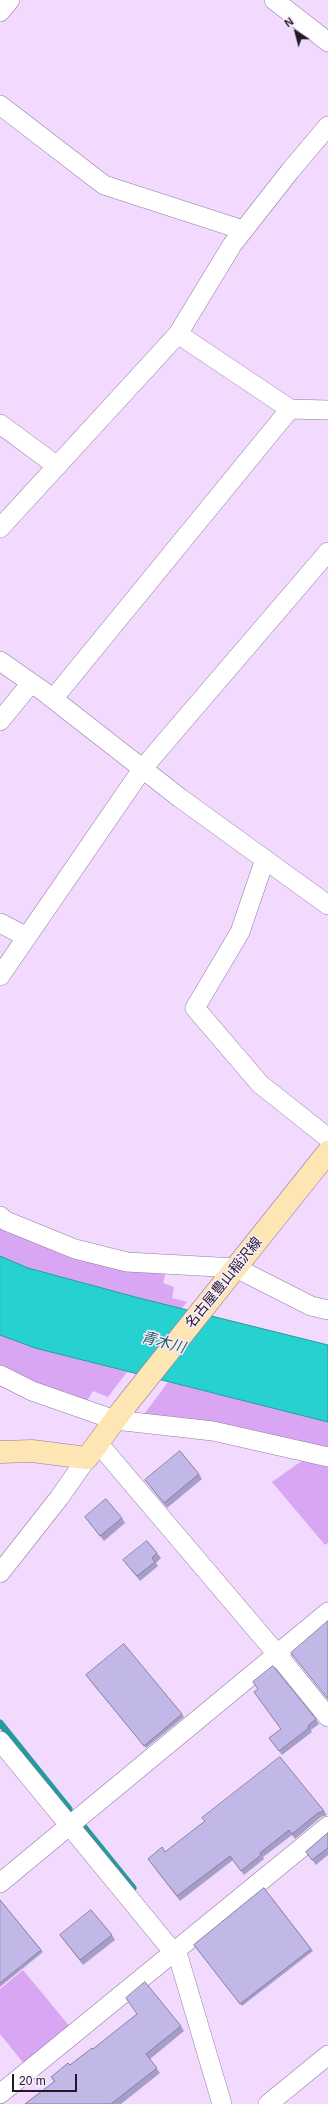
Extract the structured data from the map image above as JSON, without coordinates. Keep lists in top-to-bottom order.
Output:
{
  "streets": {
    "main road": ["名古屋豊山稲沢線"]
  },
  "water": ["青木川"],
  "scale_bar": "20 m",
  "north": "top left"
}
